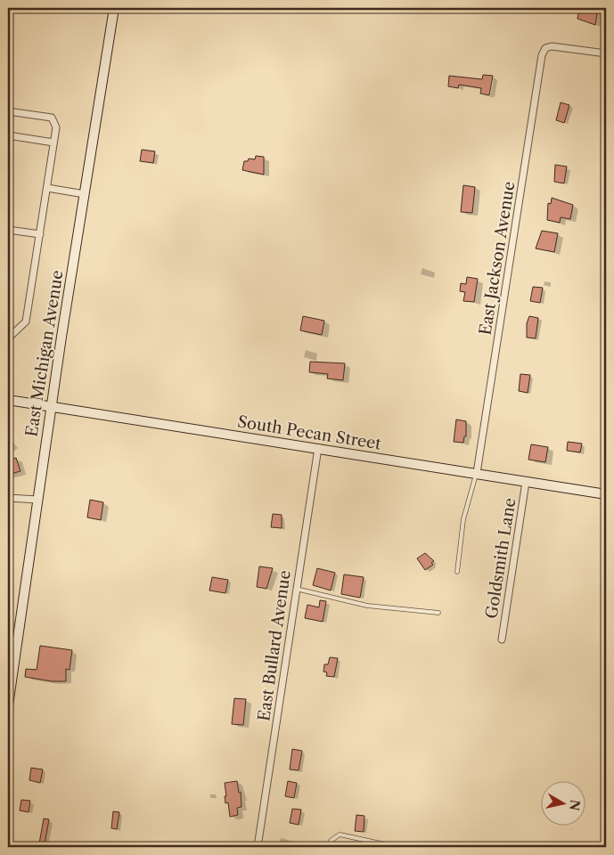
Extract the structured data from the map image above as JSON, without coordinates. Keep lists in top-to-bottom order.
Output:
{
  "streets": {
    "street": [
      "East Jackson Avenue",
      "East Michigan Avenue",
      "South Pecan Street",
      "Goldsmith Lane",
      "East Bullard Avenue"
    ]
  },
  "crossings": [
    ["East Jackson Avenue", "South Pecan Street"],
    ["East Michigan Avenue", "South Pecan Street"],
    ["South Pecan Street", "Goldsmith Lane"],
    ["South Pecan Street", "East Bullard Avenue"]
  ],
  "north": "right"
}
